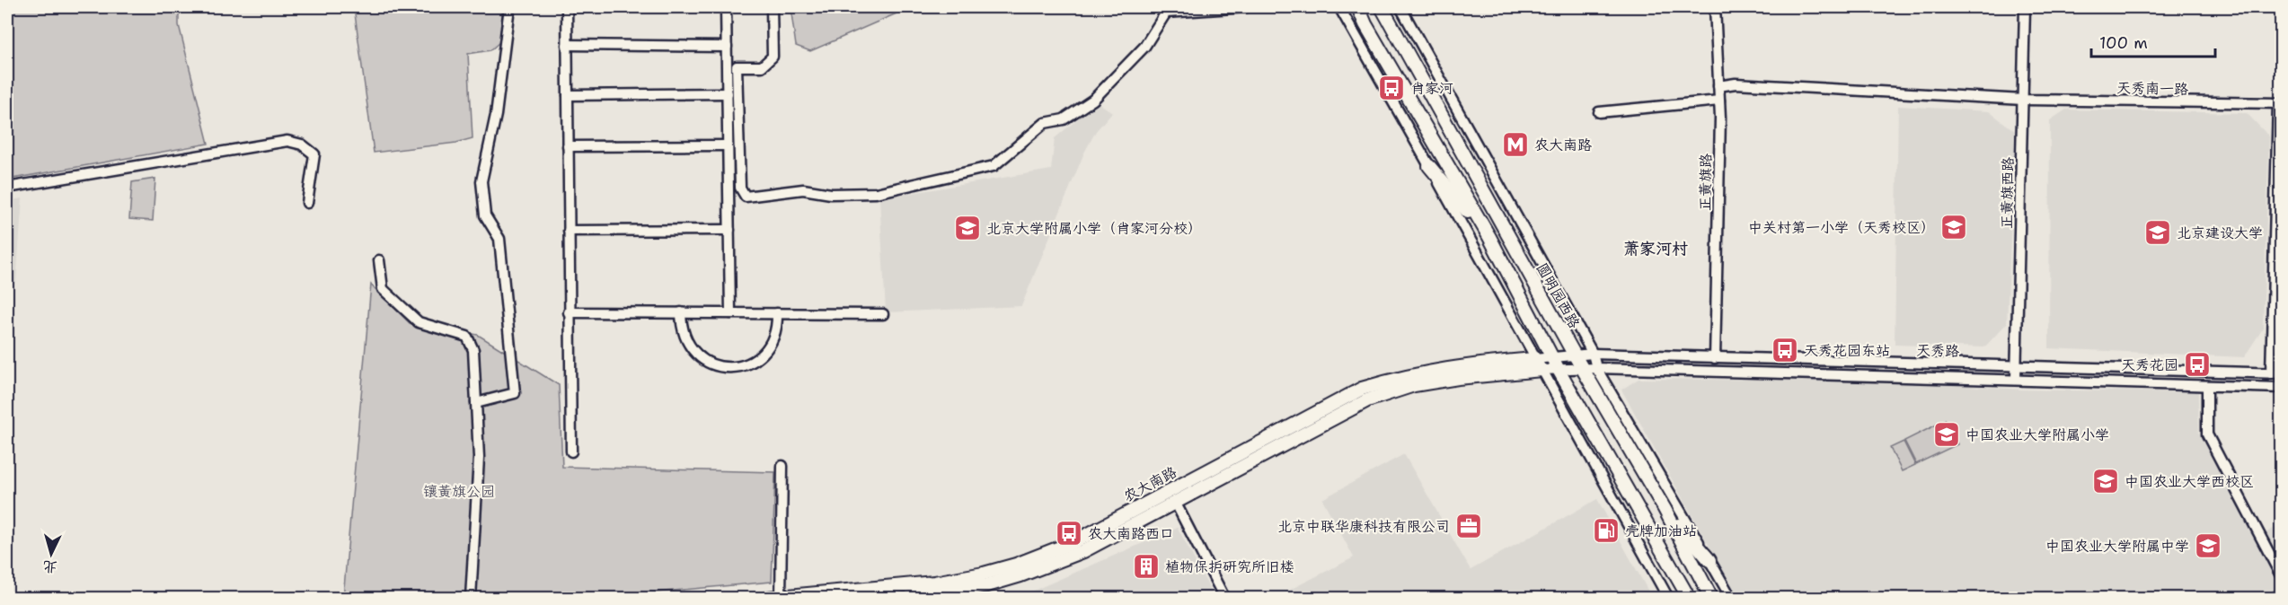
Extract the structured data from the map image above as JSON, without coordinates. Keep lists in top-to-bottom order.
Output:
{
  "streets": {
    "main road": ["圆明园西路", "农大南路"],
    "street": [
      "天秀南一路",
      "正黄旗路",
      "正黄旗西路",
      "天秀路"
    ]
  },
  "crossings": [
    ["天秀南一路", "正黄旗路"],
    ["天秀南一路", "正黄旗西路"],
    ["正黄旗路", "天秀路"],
    ["正黄旗西路", "天秀路"],
    ["圆明园西路", "天秀路"],
    ["天秀路", "农大南路"]
  ],
  "districts": ["萧家河村"],
  "parks": ["镶黄旗公园"],
  "places": {
    "bus stop": [
      "肖家河",
      "天秀花园东站",
      "天秀花园",
      "农大南路西口"
    ],
    "metro station": ["农大南路"],
    "school or university": [
      "中关村第一小学（天秀校区）",
      "北京大学附属小学（肖家河分校）",
      "北京建设大学",
      "中国农业大学附属小学",
      "中国农业大学西校区",
      "中国农业大学附属中学"
    ],
    "office": ["北京中联华康科技有限公司"],
    "fuel station": ["壳牌加油站"],
    "building": ["植物保护研究所旧楼"]
  },
  "scale_bar": "100 m",
  "north": "bottom"
}
